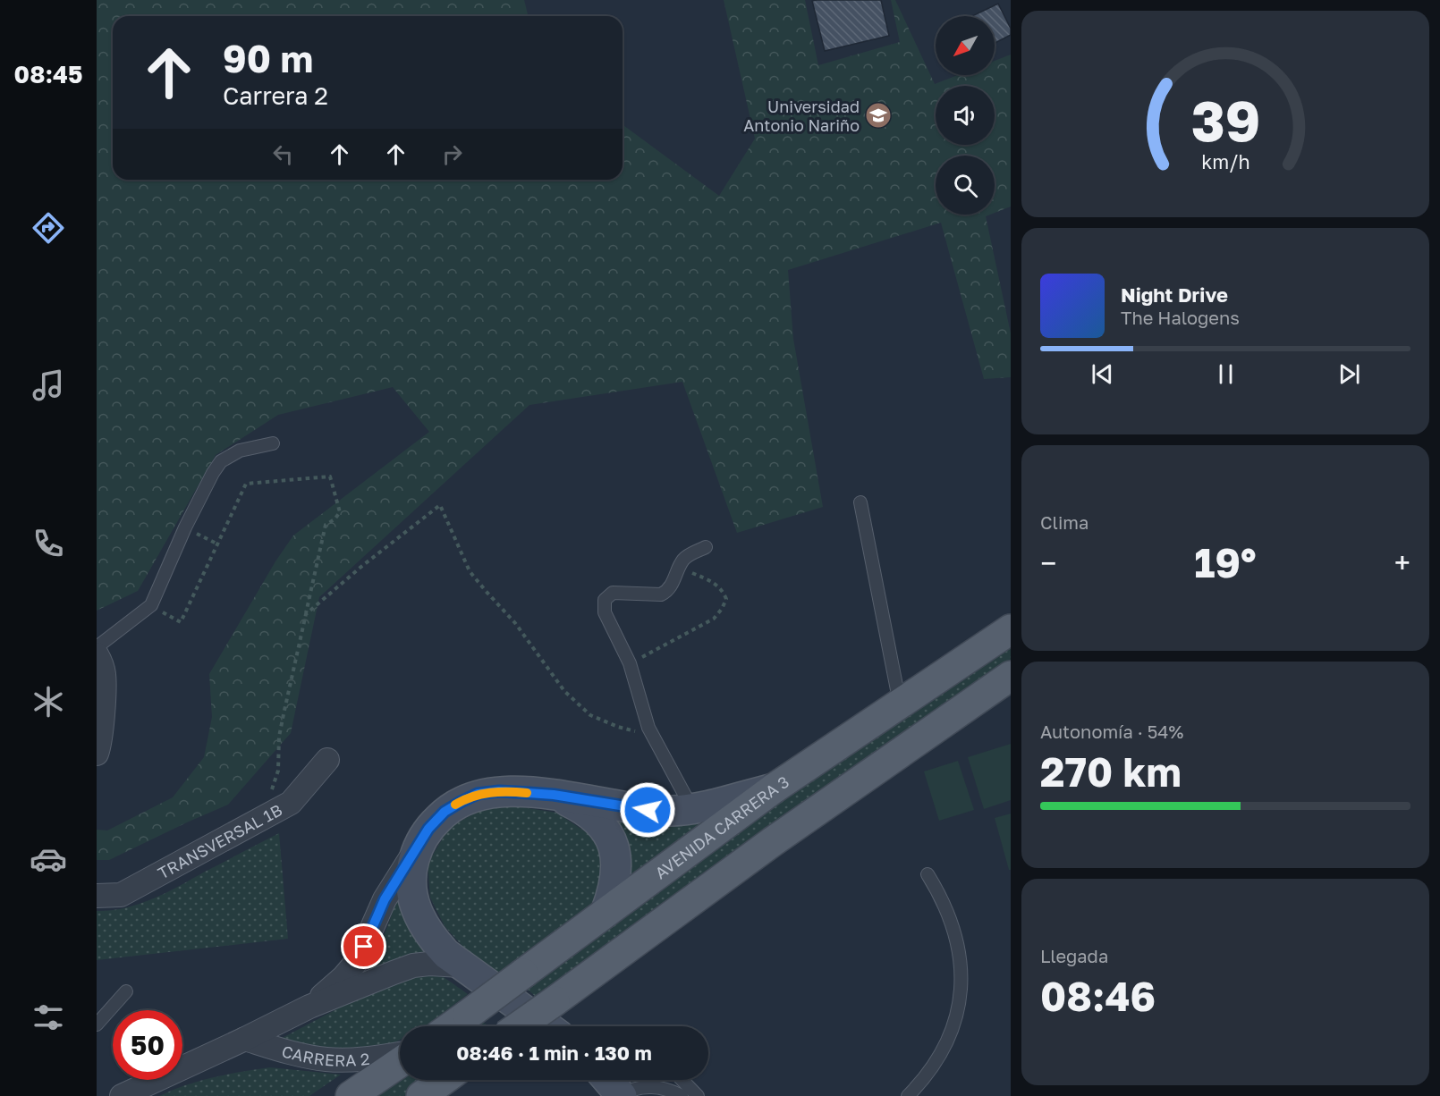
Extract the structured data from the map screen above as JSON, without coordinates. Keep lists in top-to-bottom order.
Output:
{
  "streets": {
    "main road": ["AVENIDA CARRERA 3"],
    "street": ["TRANSVERSAL 1B", "CARRERA 2"]
  },
  "places": {
    "school or university": ["Universidad Antonio Nariño"]
  },
  "north": "bottom left",
  "page": {
    "tabs": "08:45",
    "turn": ["90 m", "Carrera 2"],
    "song": ["Night Drive", "The Halogens"],
    "tile": [
      "Clima",
      ["Autonomía · 54%", "270 km"],
      ["Llegada", "08:46"]
    ],
    "heat": ["−", "19°", "+"],
    "limit": "50",
    "trip": "08:46 · 1 min · 130 m",
    "gauge": ["39", "km/h"]
  }
}
